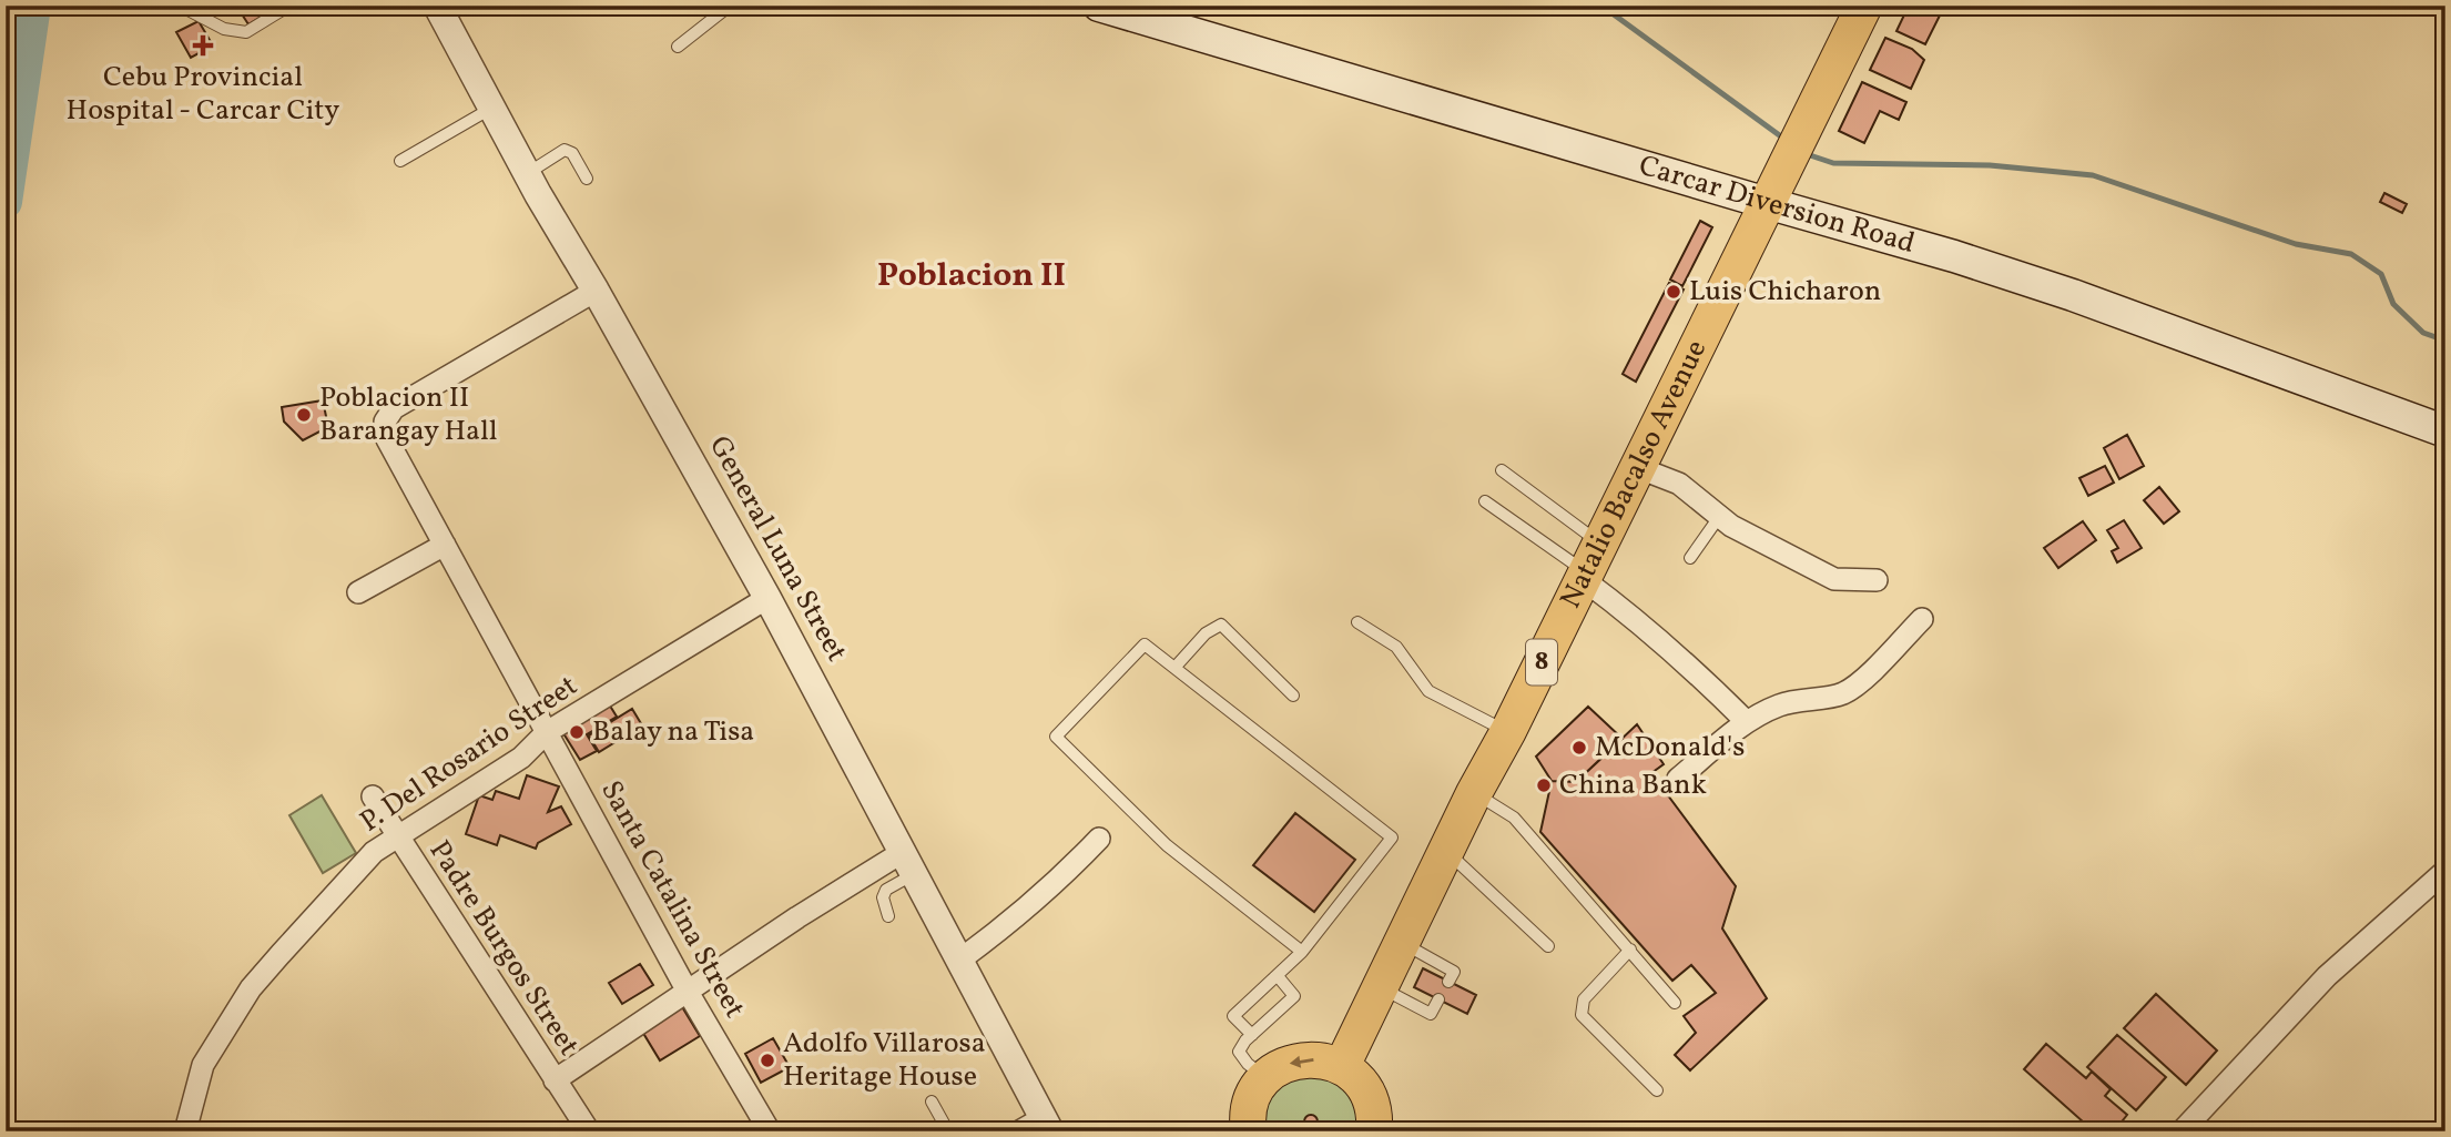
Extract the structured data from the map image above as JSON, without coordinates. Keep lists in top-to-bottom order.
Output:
{
  "streets": {
    "highway": ["Natalio Bacalso Avenue", "8"],
    "main road": ["Carcar Diversion Road"],
    "street": [
      "General Luna Street",
      "P. Del Rosario Street",
      "Santa Catalina Street",
      "Padre Burgos Street"
    ]
  },
  "crossings": [
    ["Carcar Diversion Road", "Natalio Bacalso Avenue"],
    ["General Luna Street", "P. Del Rosario Street"],
    ["General Luna Street", "Santa Catalina Street"],
    ["P. Del Rosario Street", "Santa Catalina Street"],
    ["P. Del Rosario Street", "Padre Burgos Street"]
  ],
  "districts": ["Poblacion II"],
  "places": {
    "health": ["Cebu Provincial Hospital - Carcar City"],
    "other": [
      "Luis Chicharon",
      "Poblacion II Barangay Hall",
      "Balay na Tisa",
      "McDonald's",
      "China Bank",
      "Adolfo Villarosa Heritage House"
    ]
  }
}
